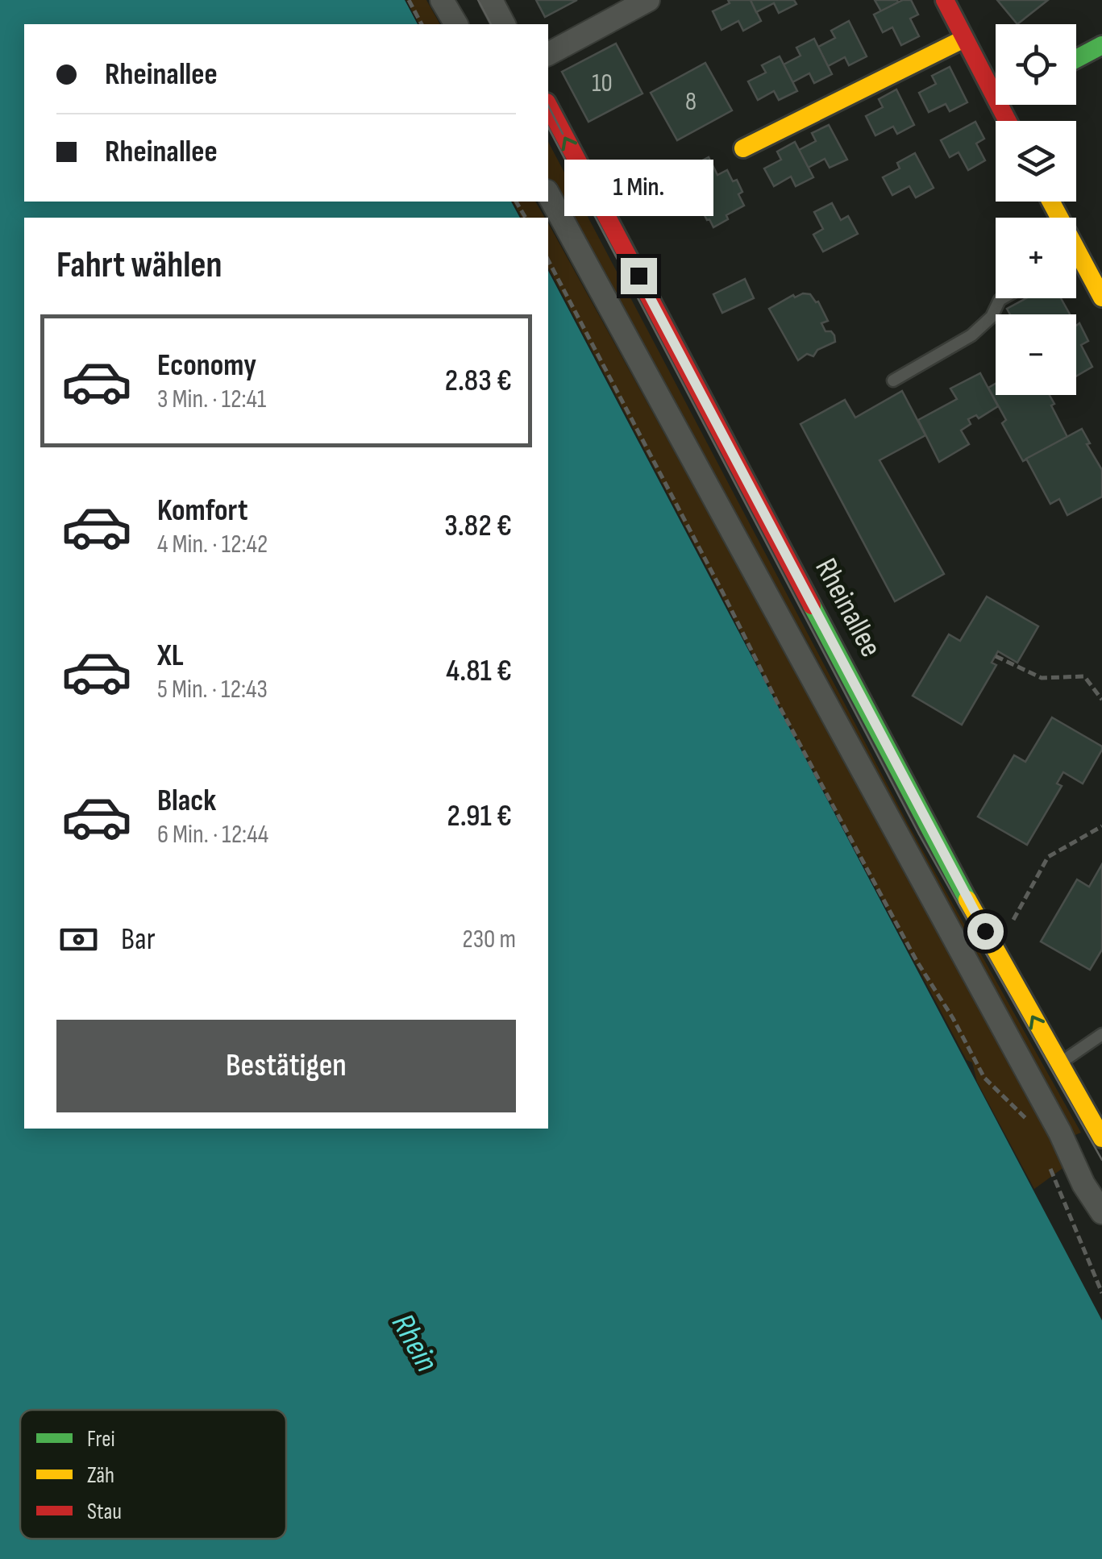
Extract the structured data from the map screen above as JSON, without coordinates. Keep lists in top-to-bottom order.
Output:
{
  "streets": {
    "street": ["Rheinallee"]
  },
  "water": ["Rhein"],
  "house_numbers": ["10", "8"],
  "legend": ["Frei", "Zäh", "Stau"],
  "page": {
    "map_buttons": ["+", "−"],
    "banner": ["Rheinallee", "Rheinallee"],
    "bubble": "1 Min.",
    "heading": "Fahrt wählen",
    "list": [
      {
        "name": "Economy",
        "note": "3 Min. · 12:41",
        "value": "2.83 €"
      },
      {
        "name": "Komfort",
        "note": "4 Min. · 12:42",
        "value": "3.82 €"
      },
      {
        "name": "XL",
        "note": "5 Min. · 12:43",
        "value": "4.81 €"
      },
      {
        "name": "Black",
        "note": "6 Min. · 12:44",
        "value": "2.91 €"
      }
    ],
    "pay": ["Bar", "230 m"],
    "buttons": "Bestätigen"
  }
}
